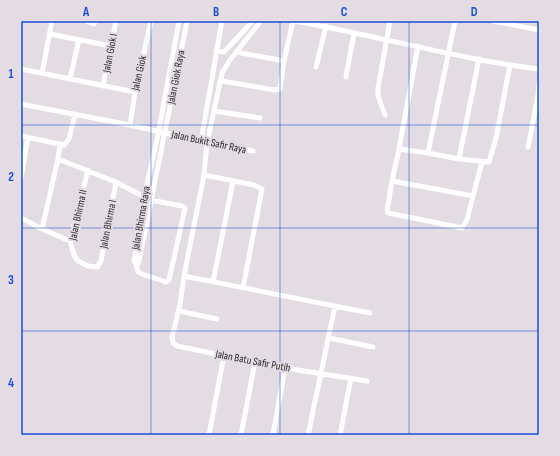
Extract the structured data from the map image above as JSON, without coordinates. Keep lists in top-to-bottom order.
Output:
{
  "streets": {
    "street": [
      "Jalan Giok I",
      "Jalan Giok",
      "Jalan Giok Raya",
      "Jalan Bukit Safir Raya",
      "Jalan Bhirma II",
      "Jalan Bhirma Raya",
      "Jalan Bhirma I",
      "Jalan Batu Safir Putih"
    ]
  },
  "crossings": [
    ["Jalan Giok", "Jalan Bukit Safir Raya"],
    ["Jalan Giok Raya", "Jalan Bukit Safir Raya"],
    ["Jalan Giok Raya", "Jalan Bhirma Raya"],
    ["Jalan Bukit Safir Raya", "Jalan Bhirma Raya"],
    ["Jalan Bhirma II", "Jalan Bhirma I"]
  ],
  "grid": {
    "columns": [
      "A",
      "B",
      "C",
      "D"
    ],
    "rows": [
      "1",
      "2",
      "3",
      "4"
    ]
  }
}
